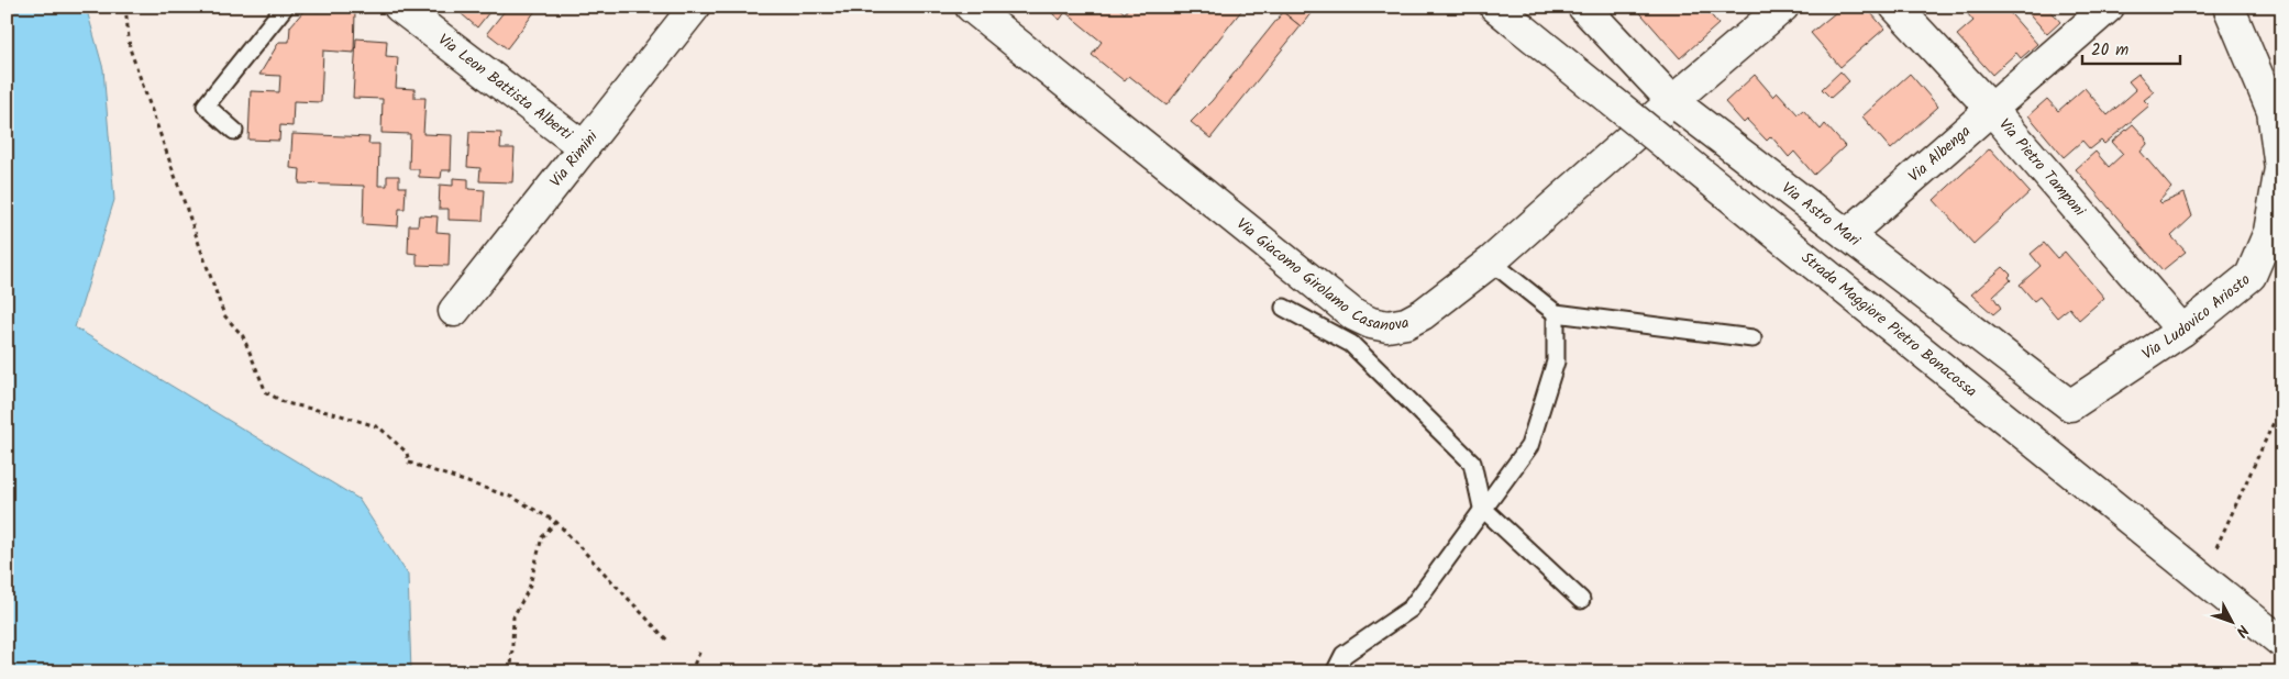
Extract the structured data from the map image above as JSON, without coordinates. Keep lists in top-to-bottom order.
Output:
{
  "streets": {
    "street": [
      "Via Leon Battista Alberti",
      "Via Albenga",
      "Via Rimini",
      "Via Pietro Tamponi",
      "Via Astro Mari",
      "Via Giacomo Girolamo Casanova",
      "Via Ludovico Ariosto",
      "Strada Maggiore Pietro Bonacossa"
    ]
  },
  "crossings": [
    ["Via Leon Battista Alberti", "Via Rimini"],
    ["Via Albenga", "Via Pietro Tamponi"],
    ["Via Albenga", "Via Astro Mari"],
    ["Via Pietro Tamponi", "Via Ludovico Ariosto"],
    ["Via Astro Mari", "Via Giacomo Girolamo Casanova"],
    ["Via Astro Mari", "Via Ludovico Ariosto"]
  ],
  "scale_bar": "20 m",
  "north": "bottom right"
}
